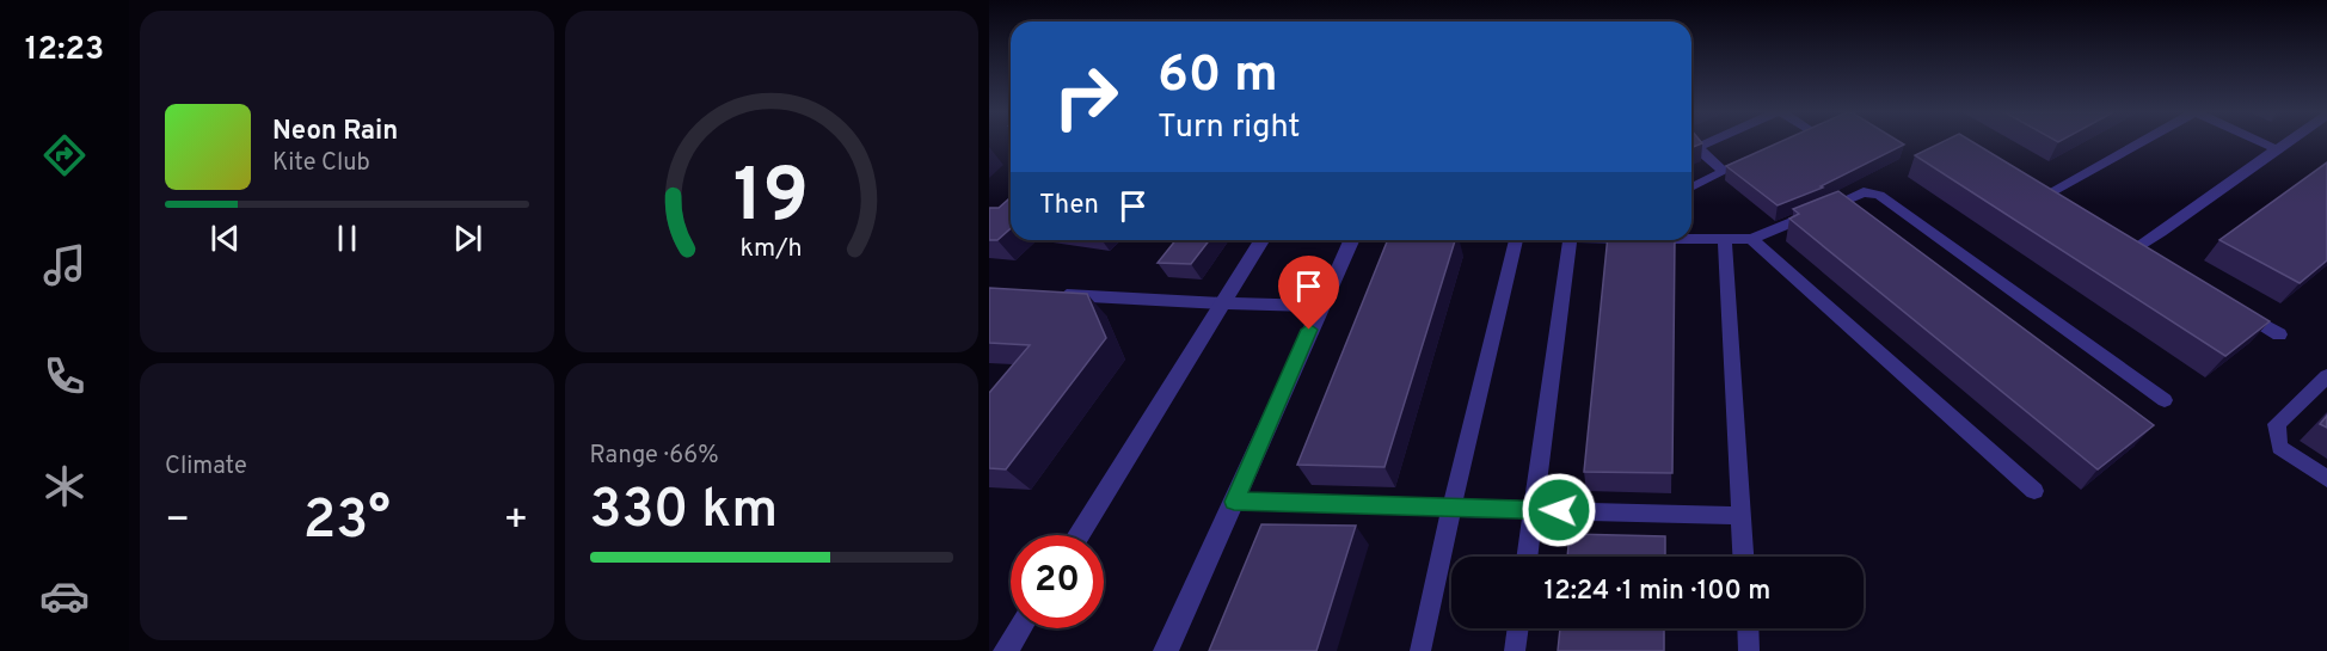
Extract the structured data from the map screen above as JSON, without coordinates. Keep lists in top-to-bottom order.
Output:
{
  "page": {
    "tabs": "12:23",
    "turn": ["60 m", "Turn right"],
    "song": ["Neon Rain", "Kite Club"],
    "then": "Then",
    "tile": [
      "Climate",
      ["Range · 66%", "330 km"]
    ],
    "heat": ["−", "23°", "+"],
    "limit": "20",
    "trip": "12:24 · 1 min · 100 m",
    "gauge": ["19", "km/h"]
  }
}
